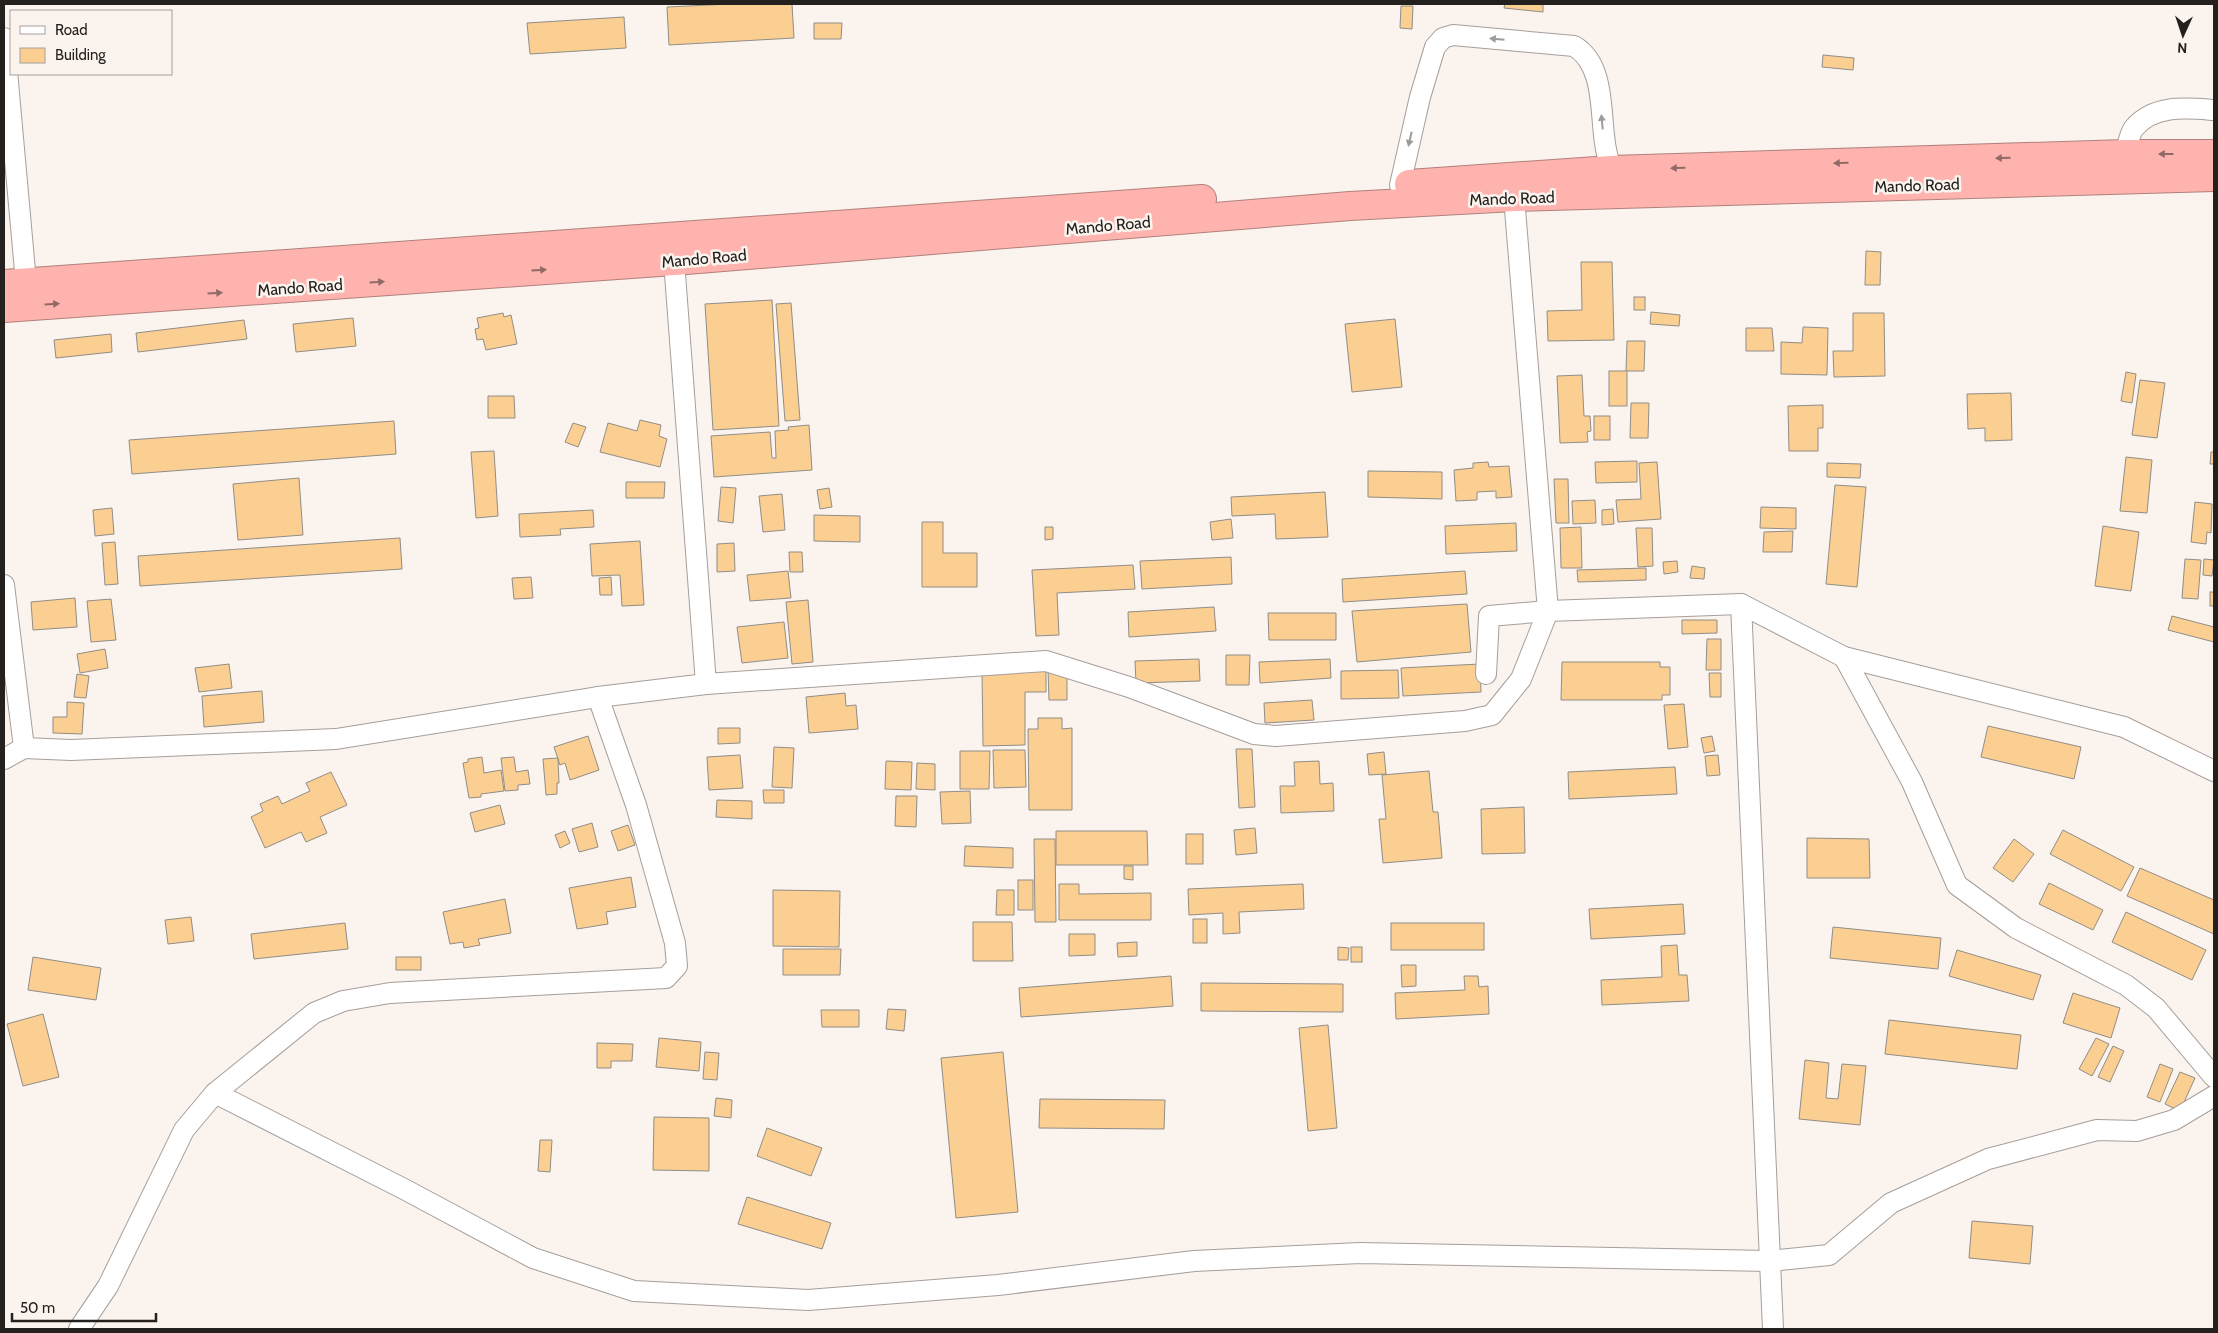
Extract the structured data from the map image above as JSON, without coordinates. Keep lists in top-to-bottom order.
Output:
{
  "streets": {
    "highway": ["Mando Road"]
  },
  "legend": ["Road", "Building"],
  "scale_bar": "50 m",
  "north": "bottom"
}
